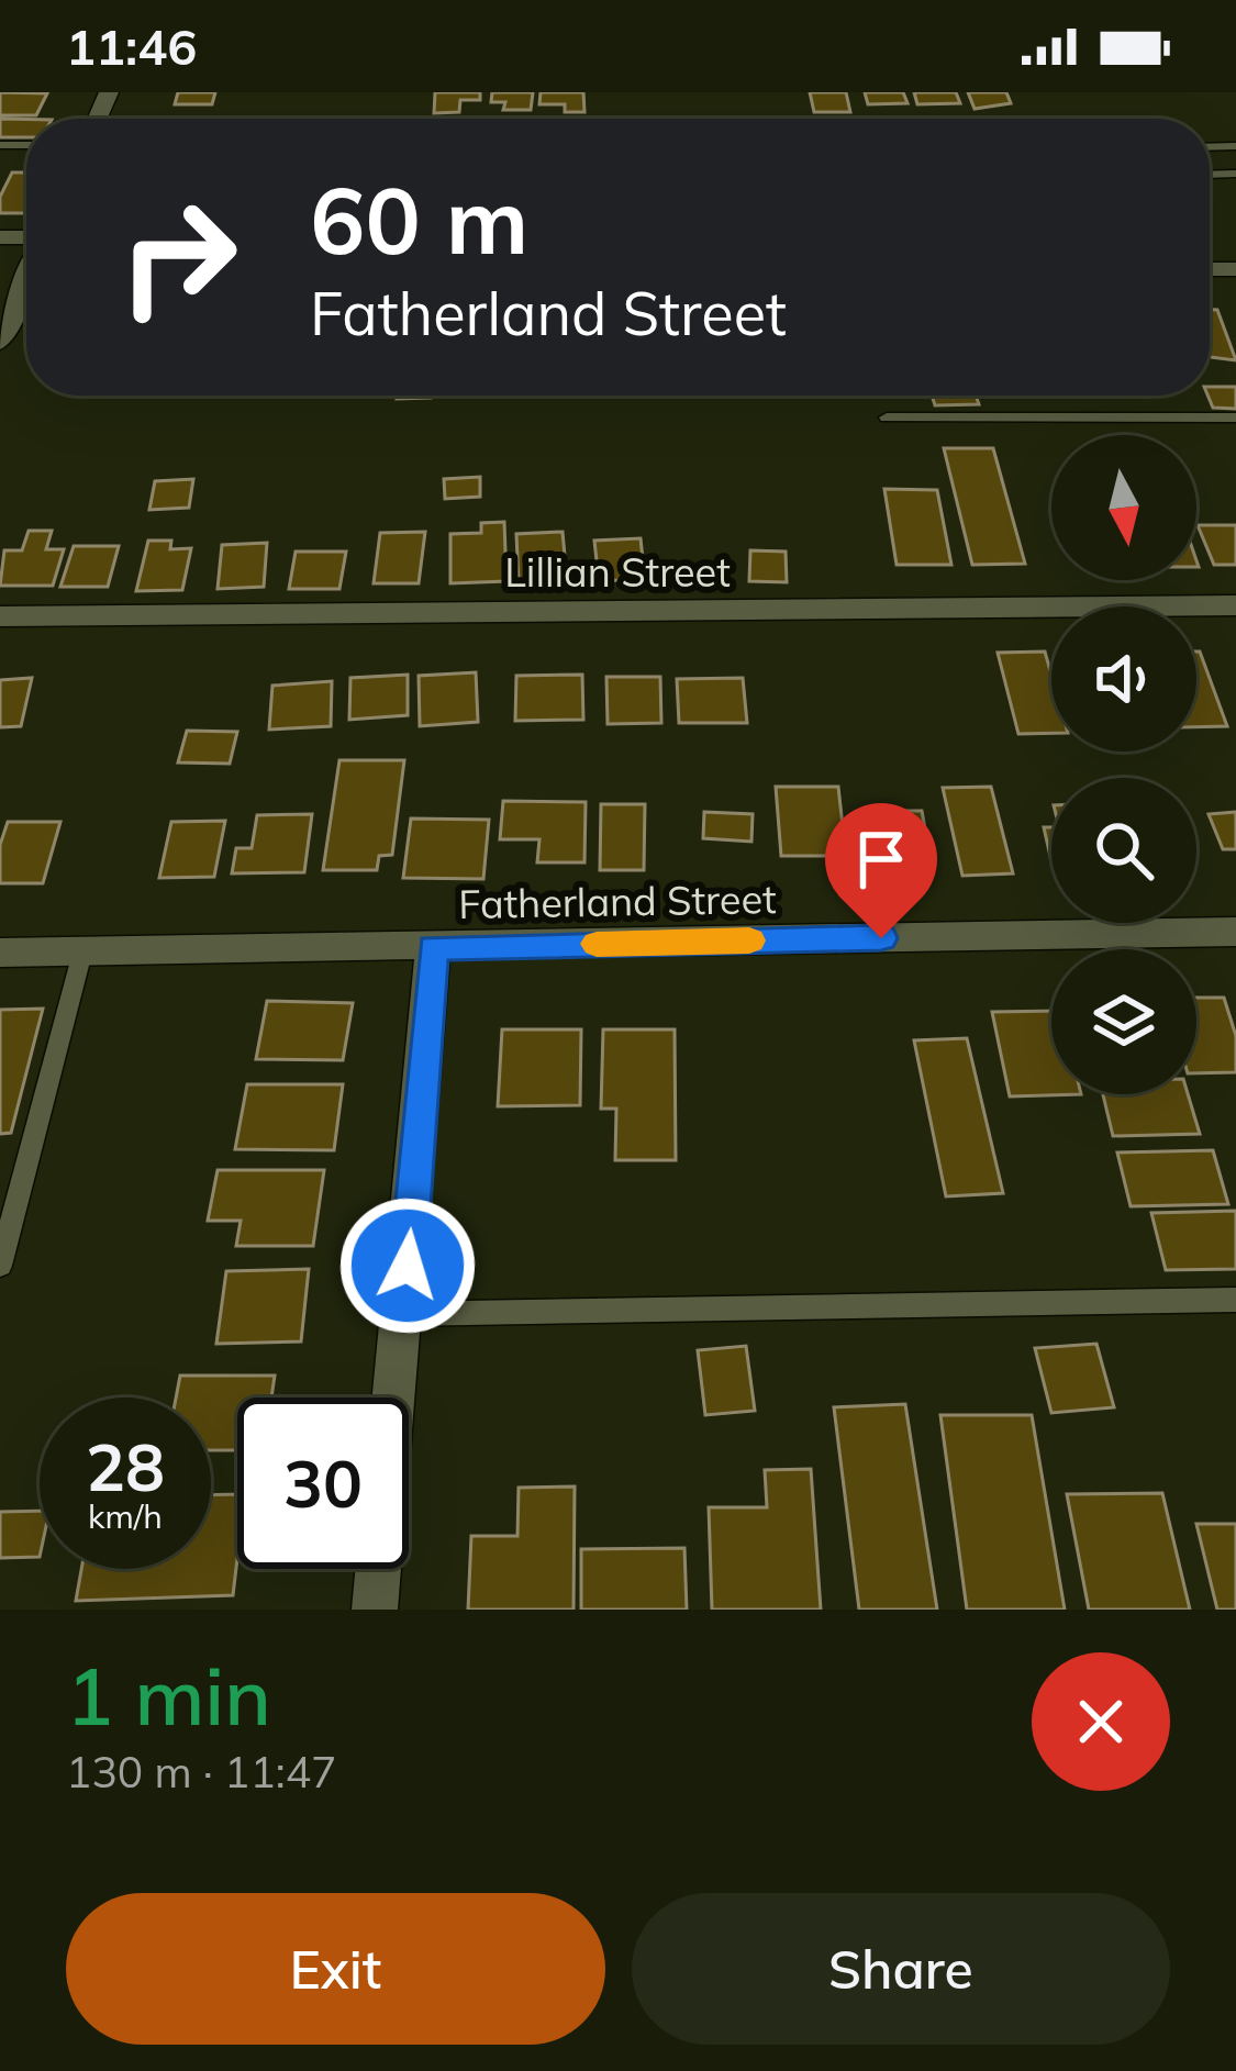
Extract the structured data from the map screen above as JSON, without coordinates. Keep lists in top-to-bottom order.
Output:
{
  "streets": {
    "street": ["Lillian Street", "Fatherland Street"]
  },
  "north": "bottom",
  "page": {
    "status": "11:46",
    "turn": ["60 m", "Fatherland Street"],
    "speed": "28 km/h",
    "limit": "30",
    "heading": ["1 min", "130 m · 11:47"],
    "buttons": ["Exit", "Share"]
  }
}
